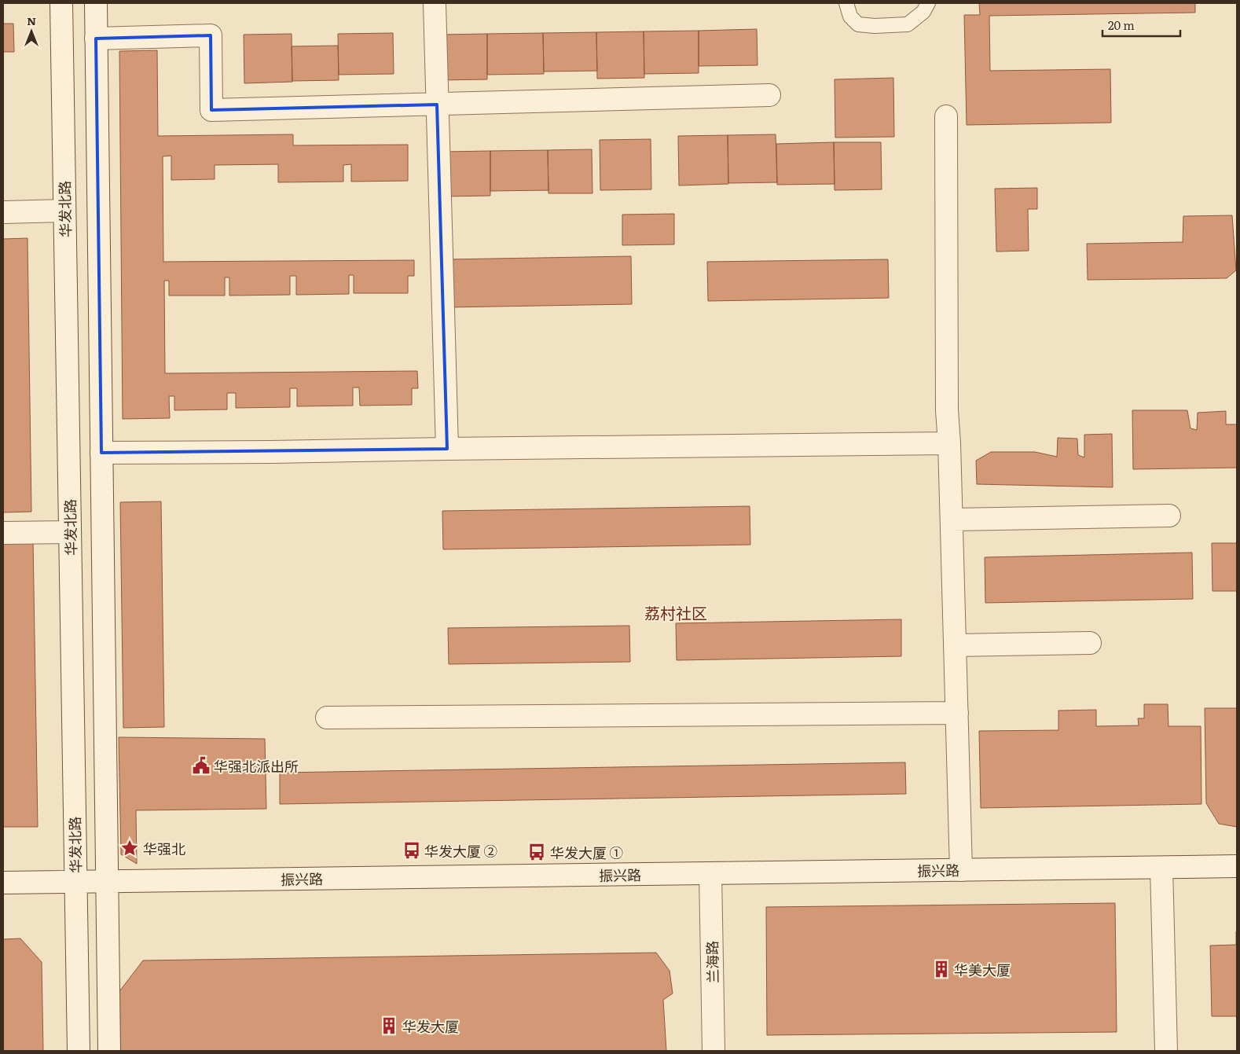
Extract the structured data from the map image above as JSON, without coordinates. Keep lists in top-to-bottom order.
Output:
{
  "streets": {
    "street": ["华发北路", "振兴路", "兰海路"]
  },
  "crossings": [
    ["华发北路", "振兴路"],
    ["振兴路", "兰海路"]
  ],
  "districts": ["荔村社区"],
  "places": {
    "public building": ["华强北派出所"],
    "place": ["华强北"],
    "bus stop": ["华发大厦 ②", "华发大厦 ①"],
    "building": ["华美大厦", "华发大厦"]
  },
  "scale_bar": "20 m",
  "north": "top"
}
